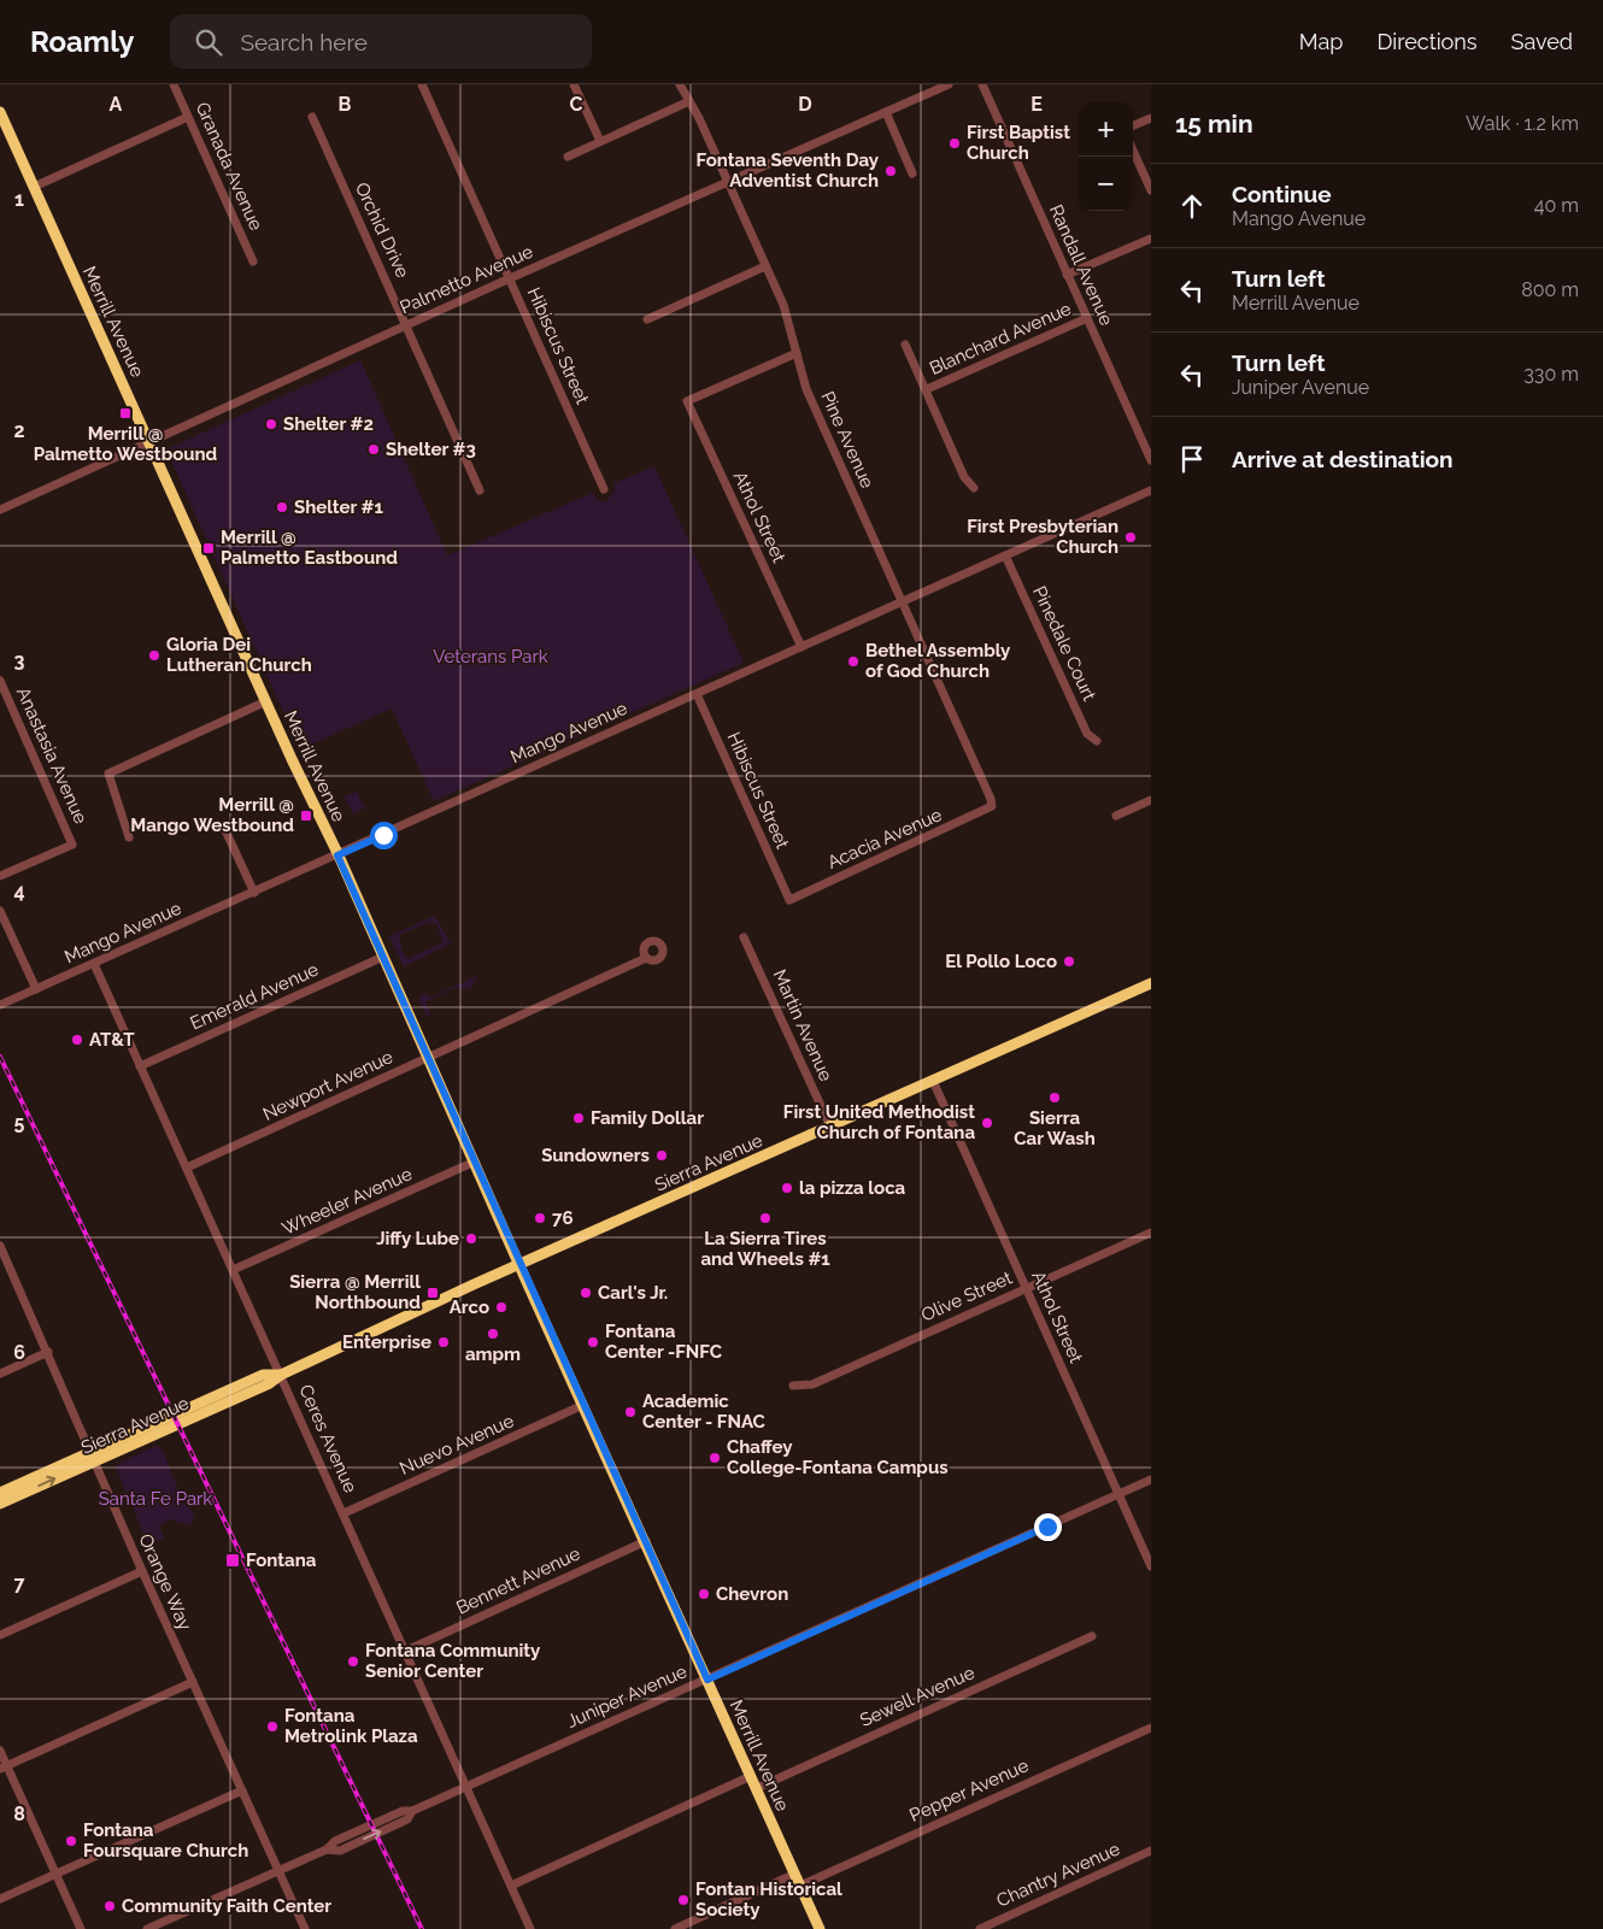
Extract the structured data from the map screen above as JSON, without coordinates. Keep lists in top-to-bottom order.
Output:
{
  "streets": {
    "main road": ["Merrill Avenue", "Sierra Avenue"],
    "street": [
      "Granada Avenue",
      "Orchid Drive",
      "Randall Avenue",
      "Palmetto Avenue",
      "Blanchard Avenue",
      "Hibiscus Street",
      "Pine Avenue",
      "Athol Street",
      "Pinedale Court",
      "Mango Avenue",
      "Anastasia Avenue",
      "Acacia Avenue",
      "Emerald Avenue",
      "Martin Avenue",
      "Newport Avenue",
      "Wheeler Avenue",
      "Olive Street",
      "Ceres Avenue",
      "Nuevo Avenue",
      "Bennett Avenue",
      "Orange Way",
      "Juniper Avenue",
      "Sewell Avenue",
      "Pepper Avenue",
      "Chantry Avenue"
    ]
  },
  "crossings": [
    ["Orchid Drive", "Palmetto Avenue"],
    ["Randall Avenue", "Blanchard Avenue"],
    ["Palmetto Avenue", "Merrill Avenue"],
    ["Palmetto Avenue", "Hibiscus Street"],
    ["Palmetto Avenue", "Pine Avenue"],
    ["Merrill Avenue", "Mango Avenue"],
    ["Merrill Avenue", "Emerald Avenue"],
    ["Merrill Avenue", "Newport Avenue"],
    ["Merrill Avenue", "Sierra Avenue"],
    ["Merrill Avenue", "Wheeler Avenue"],
    ["Merrill Avenue", "Nuevo Avenue"],
    ["Merrill Avenue", "Bennett Avenue"],
    ["Merrill Avenue", "Juniper Avenue"],
    ["Merrill Avenue", "Sewell Avenue"],
    ["Merrill Avenue", "Pepper Avenue"],
    ["Hibiscus Street", "Mango Avenue"],
    ["Hibiscus Street", "Acacia Avenue"],
    ["Pine Avenue", "Athol Street"],
    ["Pine Avenue", "Mango Avenue"],
    ["Pine Avenue", "Acacia Avenue"],
    ["Athol Street", "Mango Avenue"],
    ["Athol Street", "Sierra Avenue"],
    ["Athol Street", "Olive Street"],
    ["Athol Street", "Juniper Avenue"],
    ["Pinedale Court", "Mango Avenue"],
    ["Mango Avenue", "Ceres Avenue"],
    ["Emerald Avenue", "Ceres Avenue"],
    ["Martin Avenue", "Sierra Avenue"],
    ["Newport Avenue", "Ceres Avenue"],
    ["Sierra Avenue", "Ceres Avenue"],
    ["Sierra Avenue", "Orange Way"],
    ["Wheeler Avenue", "Ceres Avenue"],
    ["Ceres Avenue", "Nuevo Avenue"],
    ["Ceres Avenue", "Bennett Avenue"],
    ["Ceres Avenue", "Juniper Avenue"],
    ["Orange Way", "Juniper Avenue"]
  ],
  "parks": ["Veterans Park", "Santa Fe Park"],
  "places": {
    "other": [
      "First Baptist Church",
      "Fontana Seventh Day Adventist Church",
      "Shelter #2",
      "Shelter #3",
      "Shelter #1",
      "First Presbyterian Church",
      "Gloria Dei Lutheran Church",
      "Bethel Assembly of God Church",
      "El Pollo Loco",
      "AT&T",
      "Sierra Car Wash",
      "Family Dollar",
      "First United Methodist Church of Fontana",
      "Sundowners",
      "la pizza loca",
      "76",
      "La Sierra Tires and Wheels #1",
      "Jiffy Lube",
      "Carl's Jr.",
      "Arco",
      "ampm",
      "Enterprise",
      "Fontana Center -FNFC",
      "Academic Center - FNAC",
      "Chaffey College-Fontana Campus",
      "Chevron",
      "Fontana Community Senior Center",
      "Fontana Metrolink Plaza",
      "Fontana Foursquare Church",
      "Fontan Historical Society",
      "Community Faith Center"
    ],
    "transit": [
      "Merrill @ Palmetto Westbound",
      "Merrill @ Palmetto Eastbound",
      "Merrill @ Mango Westbound",
      "Sierra @ Merrill Northbound",
      "Fontana"
    ]
  },
  "page": {
    "header": "Roamly",
    "search": "Search here",
    "nav": ["Map", "Directions", "Saved"],
    "heading": ["15 min", "Walk · 1.2 km"],
    "map_buttons": ["+", "−"],
    "list": [
      ["Continue", "Mango Avenue", "40 m"],
      ["Turn left", "Merrill Avenue", "800 m"],
      ["Turn left", "Juniper Avenue", "330 m"],
      "Arrive at destination"
    ]
  },
  "grid": {
    "columns": [
      "A",
      "B",
      "C",
      "D",
      "E"
    ],
    "rows": [
      "1",
      "2",
      "3",
      "4",
      "5",
      "6",
      "7",
      "8"
    ]
  }
}
